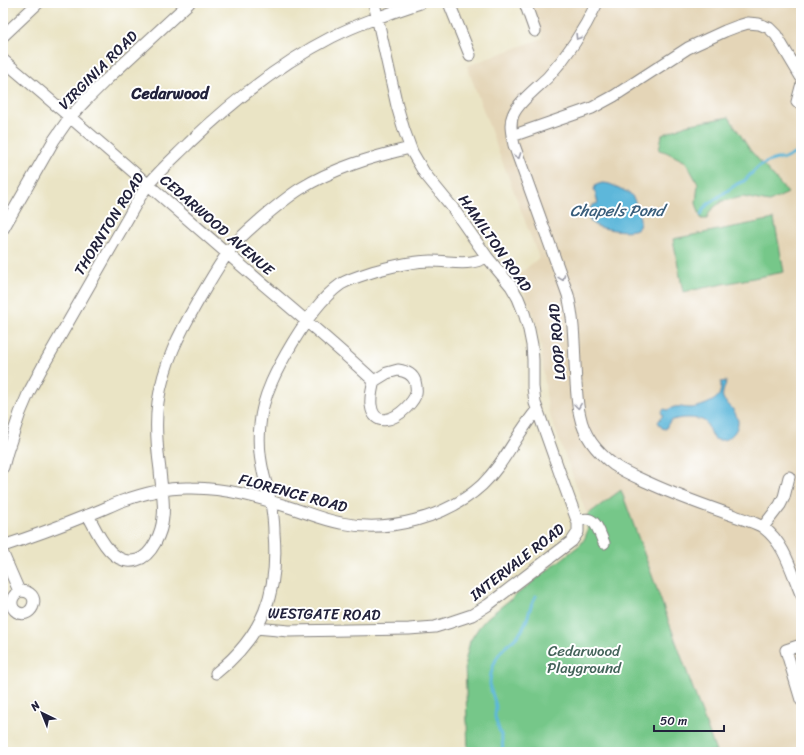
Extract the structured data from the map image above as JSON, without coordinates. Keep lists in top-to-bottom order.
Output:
{
  "streets": {
    "street": [
      "VIRGINIA ROAD",
      "THORNTON ROAD",
      "CEDARWOOD AVENUE",
      "HAMILTON ROAD",
      "LOOP ROAD",
      "FLORENCE ROAD",
      "INTERVALE ROAD",
      "WESTGATE ROAD"
    ]
  },
  "crossings": [
    ["VIRGINIA ROAD", "CEDARWOOD AVENUE"],
    ["THORNTON ROAD", "CEDARWOOD AVENUE"],
    ["THORNTON ROAD", "HAMILTON ROAD"],
    ["HAMILTON ROAD", "FLORENCE ROAD"],
    ["HAMILTON ROAD", "INTERVALE ROAD"],
    ["INTERVALE ROAD", "WESTGATE ROAD"]
  ],
  "one_way": ["LOOP ROAD"],
  "districts": ["Cedarwood"],
  "water": ["Chapels Pond"],
  "parks": ["Cedarwood Playground"],
  "scale_bar": "50 m",
  "north": "top left"
}
